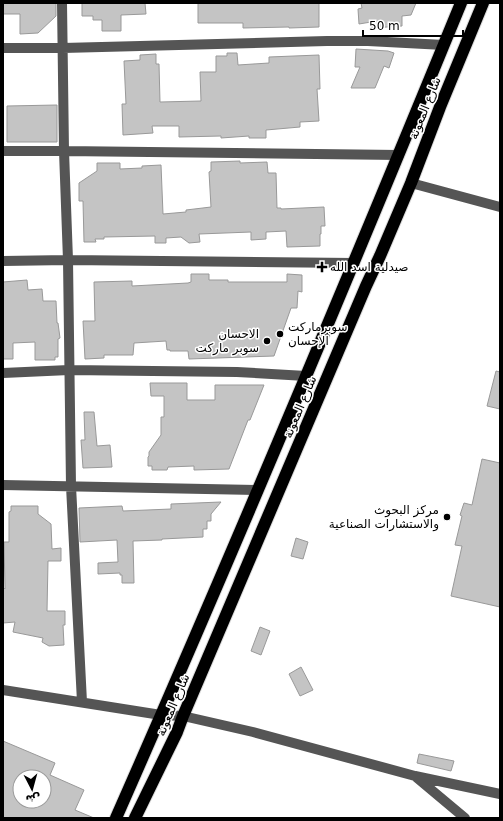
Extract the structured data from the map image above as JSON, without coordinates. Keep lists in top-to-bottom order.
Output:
{
  "streets": {
    "highway": ["شارع المعونة"]
  },
  "places": {
    "health": ["صيدلية اسد الله"],
    "other": ["سوبرماركت الإحسان", "الاحسان سوبر ماركت", "مركز البحوث والاستشارات الصناعية"]
  },
  "scale_bar": "50 m",
  "north": "bottom"
}
